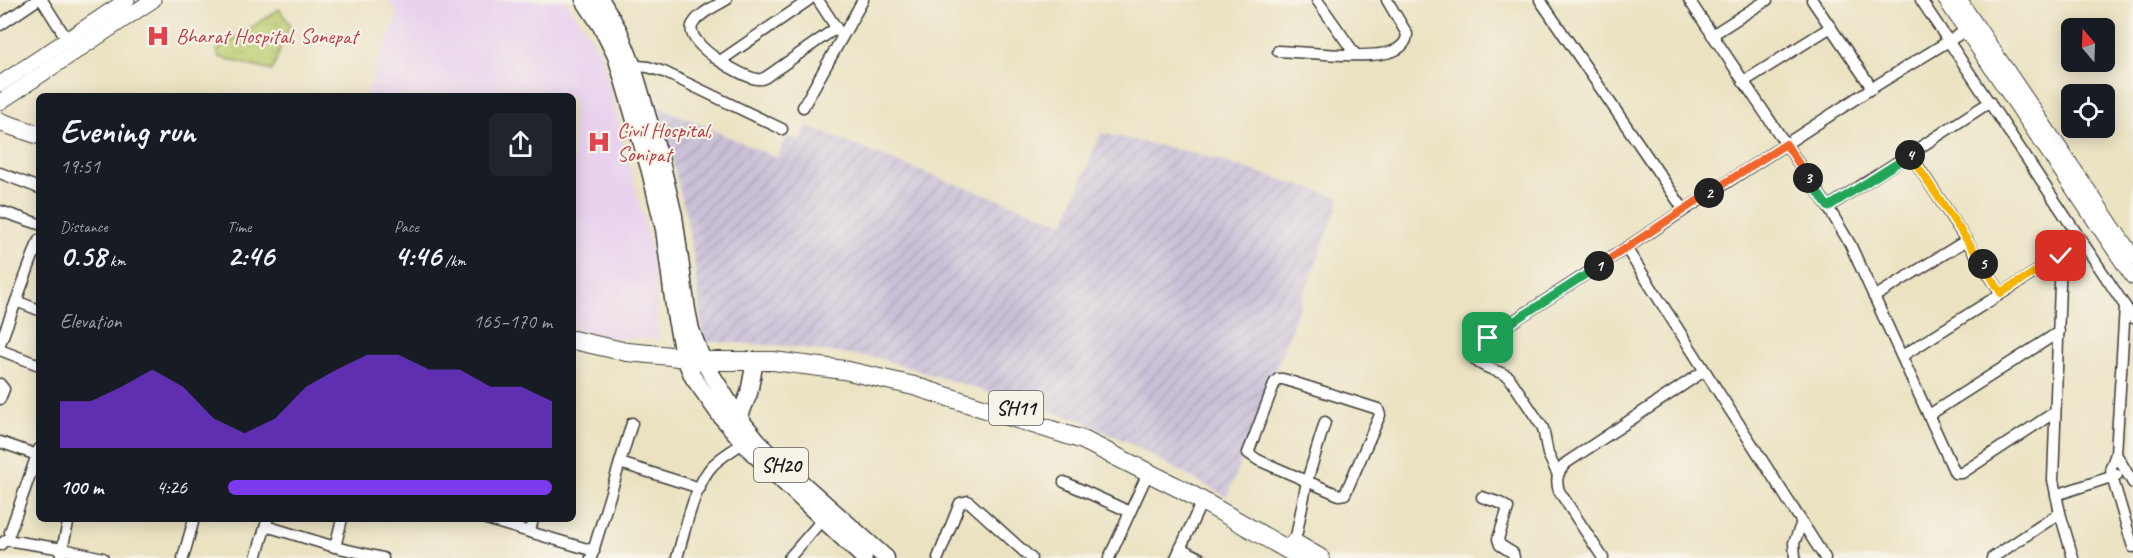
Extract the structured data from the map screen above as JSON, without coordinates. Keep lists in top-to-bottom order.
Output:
{
  "streets": {
    "highway": ["SH11"],
    "main road": ["SH20"]
  },
  "crossings": [
    ["SH11", "SH20"]
  ],
  "places": {
    "hospital": ["Bharat Hospital, Sonepat", "Civil Hospital, Sonipat"]
  },
  "north": "top",
  "page": {
    "heading": ["Evening run", "19:51"],
    "pins": [
      "4",
      "3",
      "2",
      "5",
      "1"
    ],
    "stats": [
      ["Distance", "0.58 km"],
      ["Time", "2:46"],
      ["Pace", "4:46 /km"]
    ],
    "chart": ["Elevation", "165–170 m"],
    "list": [
      {
        "name": "100 m",
        "note": "4:26"
      }
    ]
  }
}
